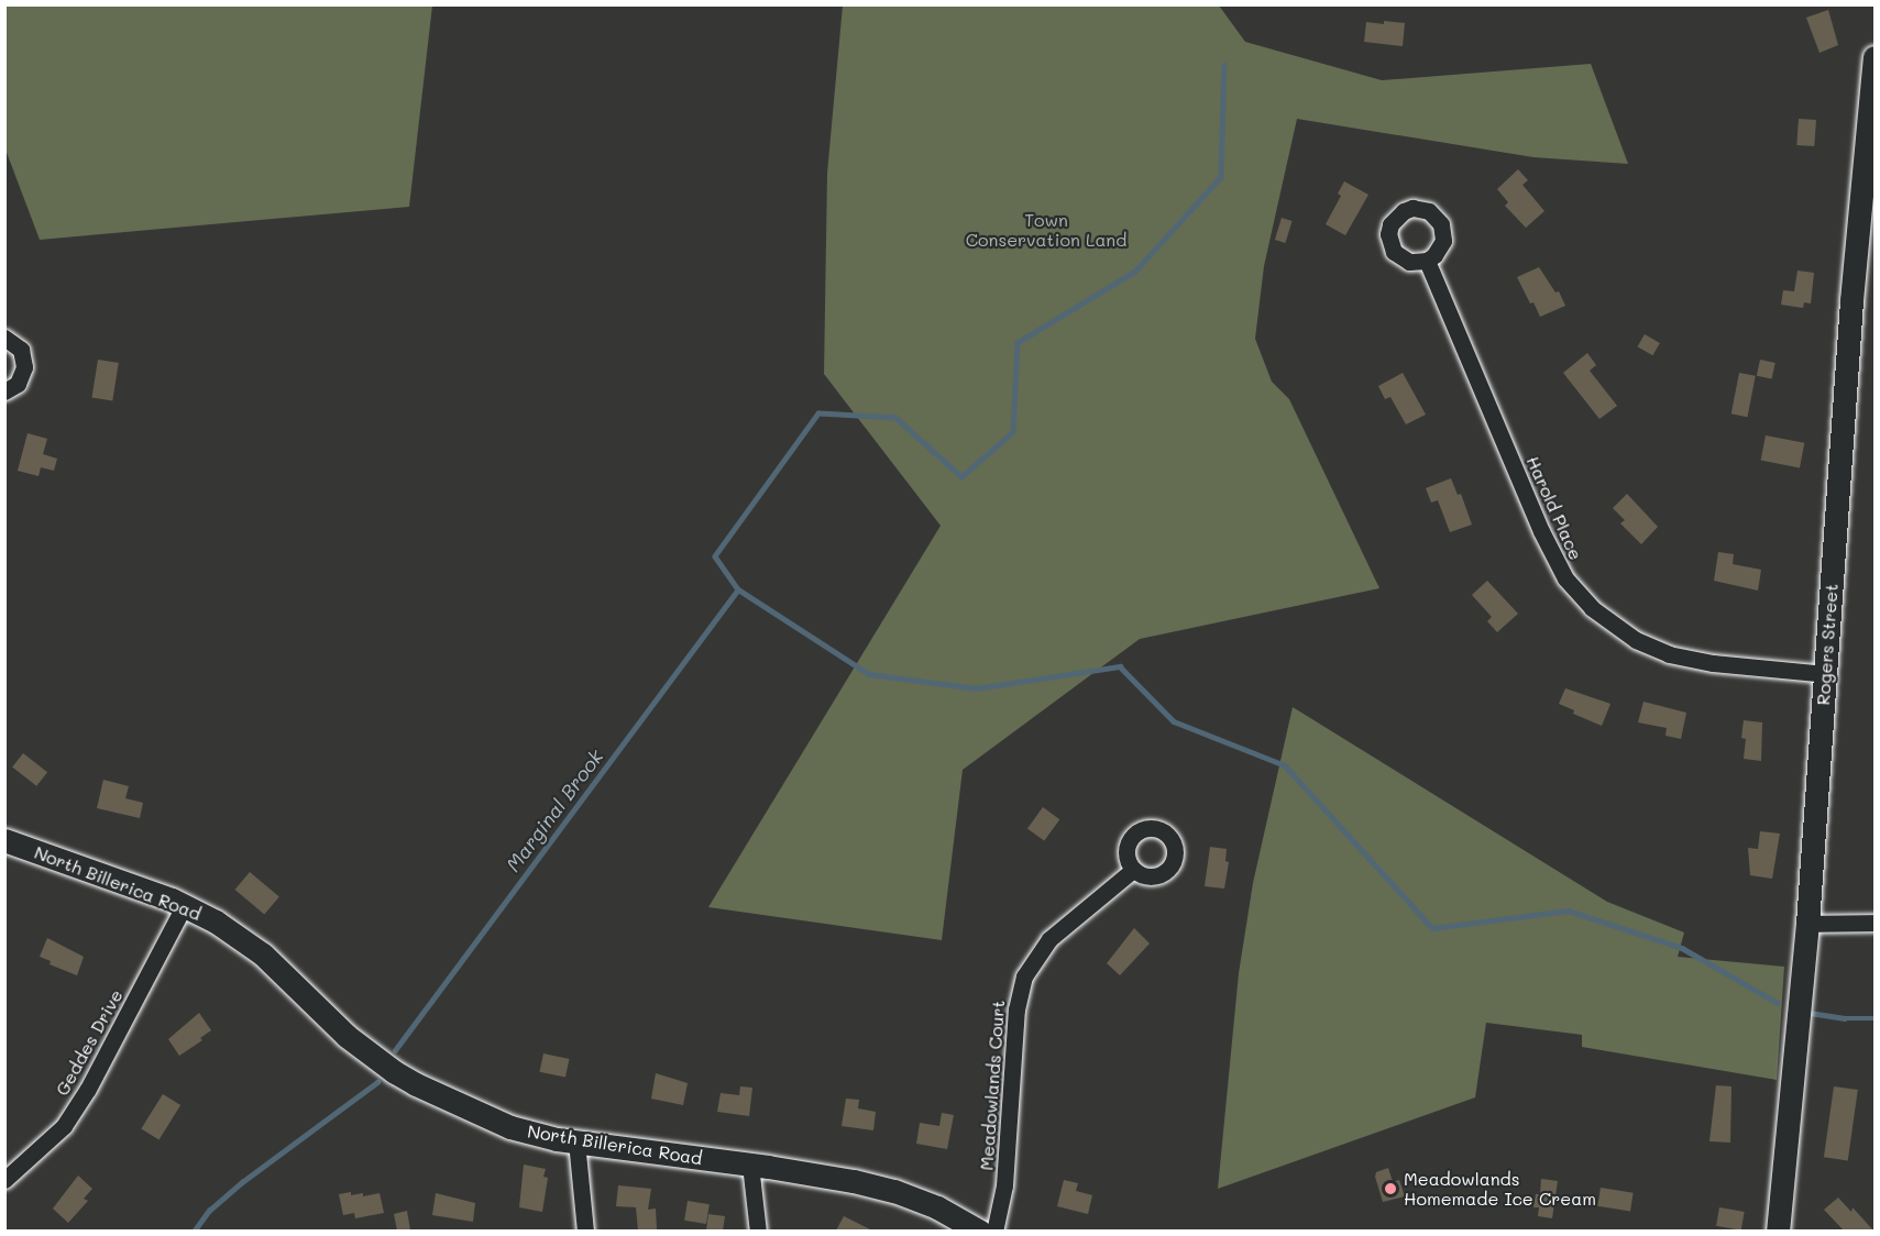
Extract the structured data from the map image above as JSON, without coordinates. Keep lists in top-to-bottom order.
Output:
{
  "streets": {
    "street": [
      "Harold Place",
      "Rogers Street",
      "North Billerica Road",
      "Geddes Drive",
      "Meadowlands Court"
    ]
  },
  "crossings": [
    ["Harold Place", "Rogers Street"],
    ["North Billerica Road", "Geddes Drive"]
  ],
  "water": ["Marginal Brook"],
  "parks": ["Town Conservation Land"],
  "places": ["Meadowlands Homemade Ice Cream"]
}
